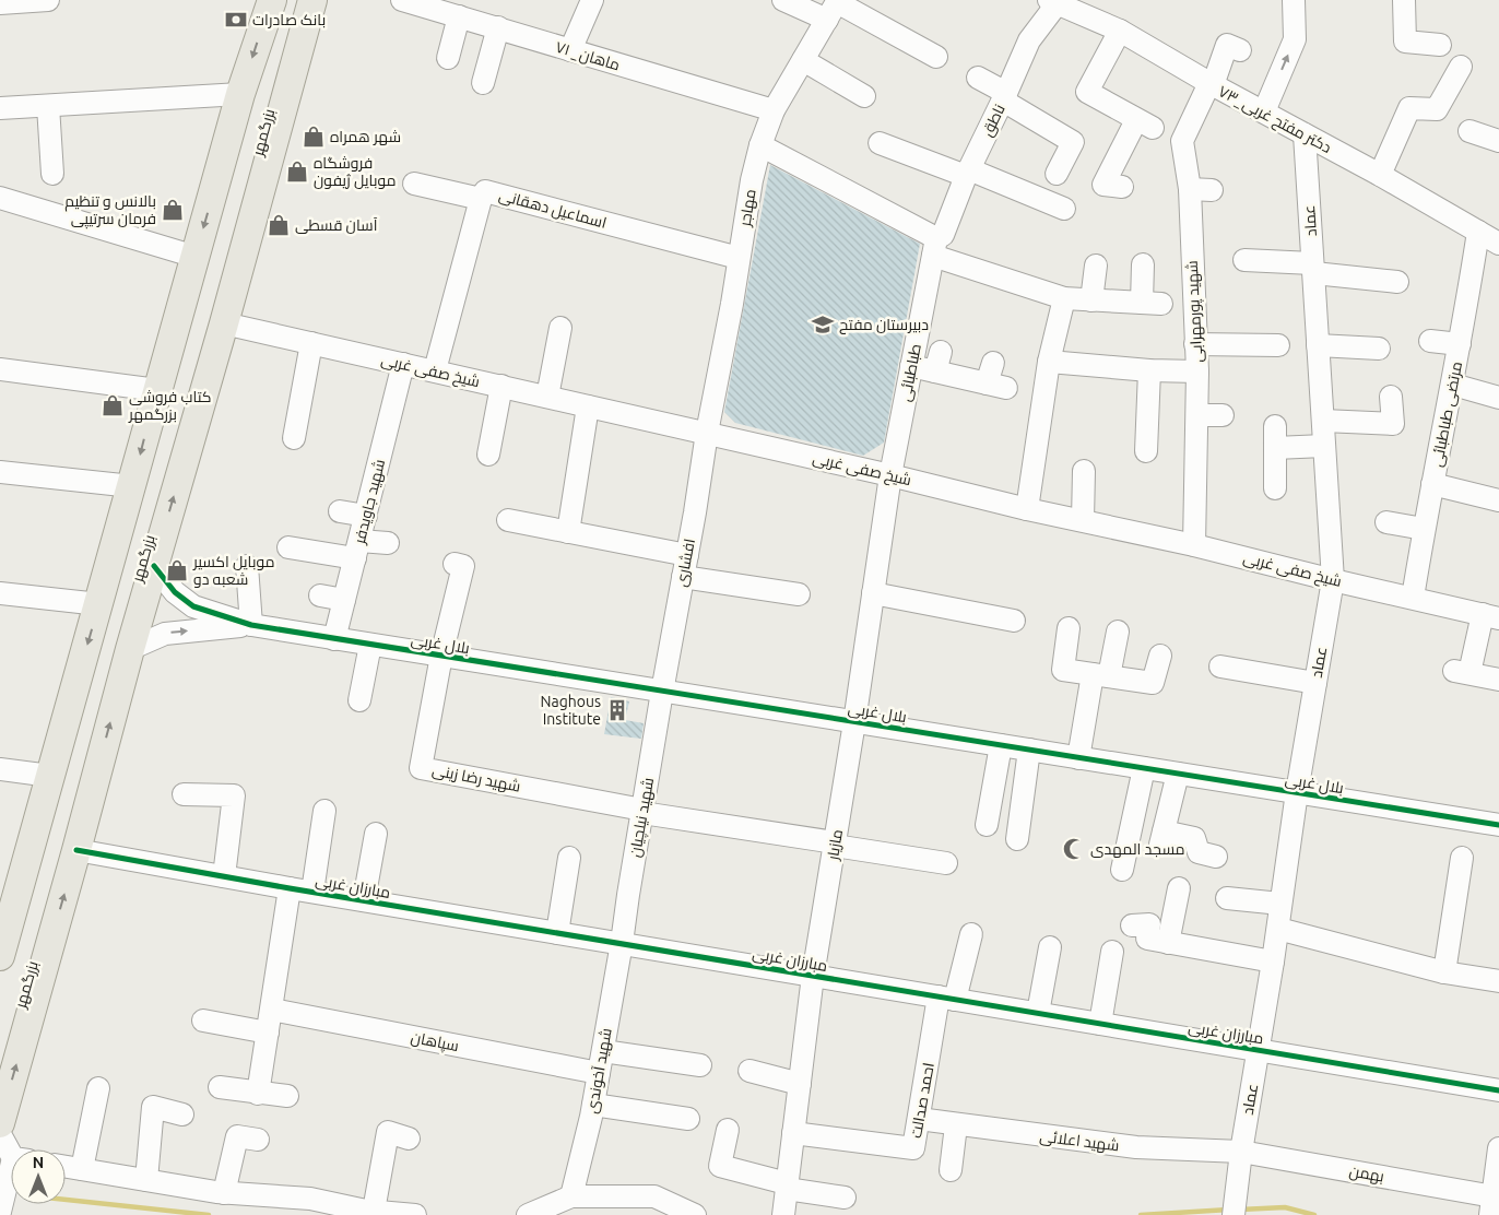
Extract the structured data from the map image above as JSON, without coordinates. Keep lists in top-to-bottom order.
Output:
{
  "streets": {
    "main road": ["بزرگمهر"],
    "street": [
      "۷۱ _ماهان",
      "۷۳_دکتر مفتح غربی",
      "ناطق",
      "مهاجر",
      "اسماعیل دهقانی",
      "عماد",
      "شهید پورمهرابی",
      "شیخ صفی غربی",
      "طباطبائی",
      "مرتضی طباطبائی",
      "شهید جاویدفر",
      "افشاری",
      "بلال غربی",
      "شهید رضا زینی",
      "شهید نیلچیان",
      "مازیار",
      "مبارزان غربی",
      "سپاهان",
      "شهید آخوندی",
      "احمد صدالت",
      "شهید اعلائی",
      "بهمن"
    ]
  },
  "crossings": [
    ["۷۱ _ماهان", "مهاجر"],
    ["۷۳_دکتر مفتح غربی", "ناطق"],
    ["۷۳_دکتر مفتح غربی", "عماد"],
    ["۷۳_دکتر مفتح غربی", "شهید پورمهرابی"],
    ["۷۳_دکتر مفتح غربی", "مرتضی طباطبائی"],
    ["ناطق", "طباطبائی"],
    ["بزرگمهر", "شیخ صفی غربی"],
    ["بزرگمهر", "مبارزان غربی"],
    ["مهاجر", "اسماعیل دهقانی"],
    ["مهاجر", "شیخ صفی غربی"],
    ["مهاجر", "افشاری"],
    ["اسماعیل دهقانی", "شیخ صفی غربی"],
    ["عماد", "شیخ صفی غربی"],
    ["عماد", "بلال غربی"],
    ["عماد", "مبارزان غربی"],
    ["عماد", "شهید اعلائی"],
    ["عماد", "بهمن"],
    ["شهید پورمهرابی", "شیخ صفی غربی"],
    ["شیخ صفی غربی", "طباطبائی"],
    ["شیخ صفی غربی", "مرتضی طباطبائی"],
    ["شیخ صفی غربی", "شهید جاویدفر"],
    ["شیخ صفی غربی", "افشاری"],
    ["شیخ صفی غربی", "مازیار"],
    ["طباطبائی", "مازیار"],
    ["شهید جاویدفر", "بلال غربی"],
    ["افشاری", "بلال غربی"],
    ["افشاری", "شهید نیلچیان"],
    ["بلال غربی", "شهید رضا زینی"],
    ["بلال غربی", "شهید نیلچیان"],
    ["بلال غربی", "مازیار"],
    ["شهید رضا زینی", "شهید نیلچیان"],
    ["شهید نیلچیان", "مبارزان غربی"],
    ["شهید نیلچیان", "شهید آخوندی"],
    ["مازیار", "مبارزان غربی"],
    ["مازیار", "احمد صدالت"],
    ["مبارزان غربی", "شهید آخوندی"],
    ["مبارزان غربی", "احمد صدالت"],
    ["سپاهان", "شهید آخوندی"],
    ["احمد صدالت", "شهید اعلائی"],
    ["شهید اعلائی", "بهمن"]
  ],
  "places": {
    "bank": ["بانک صادرات"],
    "shop": [
      "شهر همراه",
      "فروشگاه موبایل ژیفون",
      "بالانس و تنظیم فرمان سرتیپی",
      "آسان قسطی",
      "کتاب فروشی بزرگمهر",
      "موبایل اکسیر شعبه دو"
    ],
    "school or university": ["دبیرستان مفتح"],
    "building": ["Naghous Institute"],
    "mosque": ["مسجد المهدی"]
  },
  "north": "top"
}
